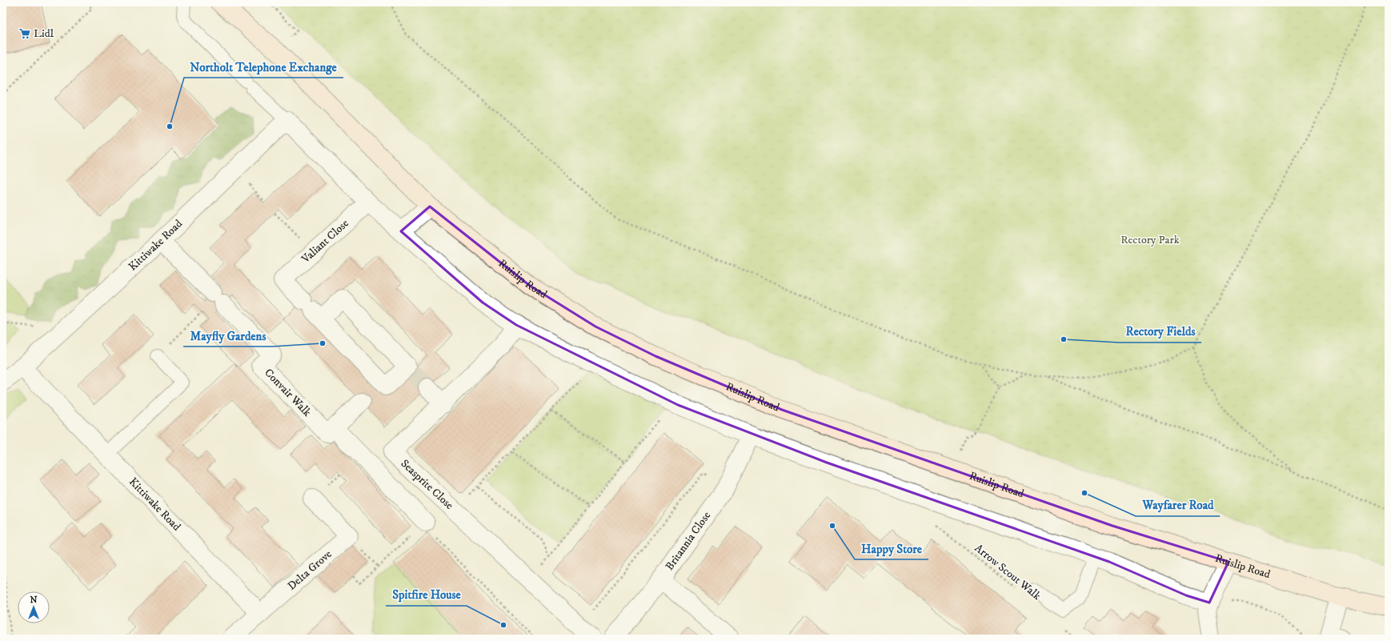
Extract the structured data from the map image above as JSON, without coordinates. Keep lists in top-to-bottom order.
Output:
{
  "streets": {
    "main road": ["Ruislip Road"],
    "street": [
      "Valiant Close",
      "Kittiwake Road",
      "Convair Walk",
      "Seasprite Close",
      "Britannia Close",
      "Delta Grove"
    ],
    "path": ["Arrow Scout Walk"]
  },
  "crossings": [
    ["Kittiwake Road", "Convair Walk"],
    ["Kittiwake Road", "Delta Grove"]
  ],
  "parks": ["Rectory Park"],
  "places": {
    "supermarket": ["Lidl"],
    "other": [
      "Northolt Telephone Exchange",
      "Rectory Fields",
      "Mayfly Gardens",
      "Wayfarer Road",
      "Happy Store",
      "Spitfire House"
    ]
  },
  "north": "top"
}
